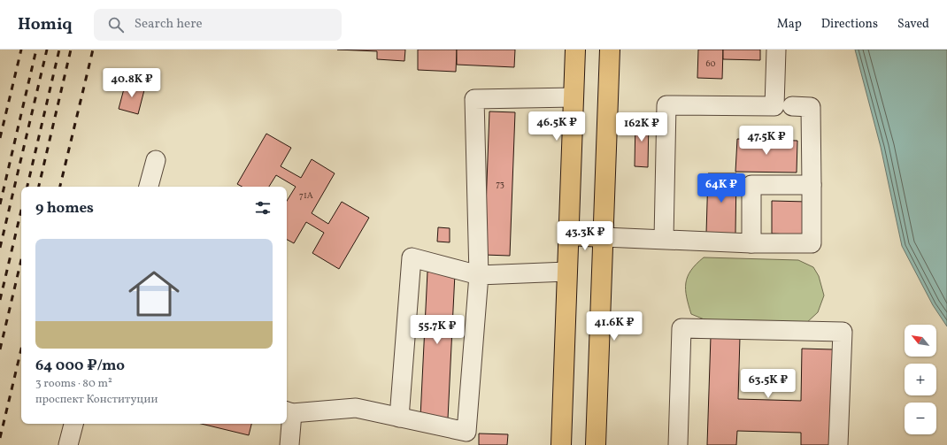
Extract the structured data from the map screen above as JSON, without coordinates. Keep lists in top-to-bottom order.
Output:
{
  "house_numbers": ["60", "73", "71А"],
  "north": "top left",
  "page": {
    "header": "Homiq",
    "search": "Search here",
    "nav": ["Map", "Directions", "Saved"],
    "price": [
      "40.8K ₽",
      "46.5K ₽",
      "162K ₽",
      "47.5K ₽",
      "64K ₽",
      "43.3K ₽",
      "41.6K ₽",
      "55.7K ₽",
      "63.5K ₽"
    ],
    "heading": "9 homes",
    "list": [
      {
        "name": "64 000 ₽/mo",
        "note": "3 rooms · 80 m² · проспект Конституции"
      }
    ],
    "map_buttons": ["+", "−"]
  }
}
